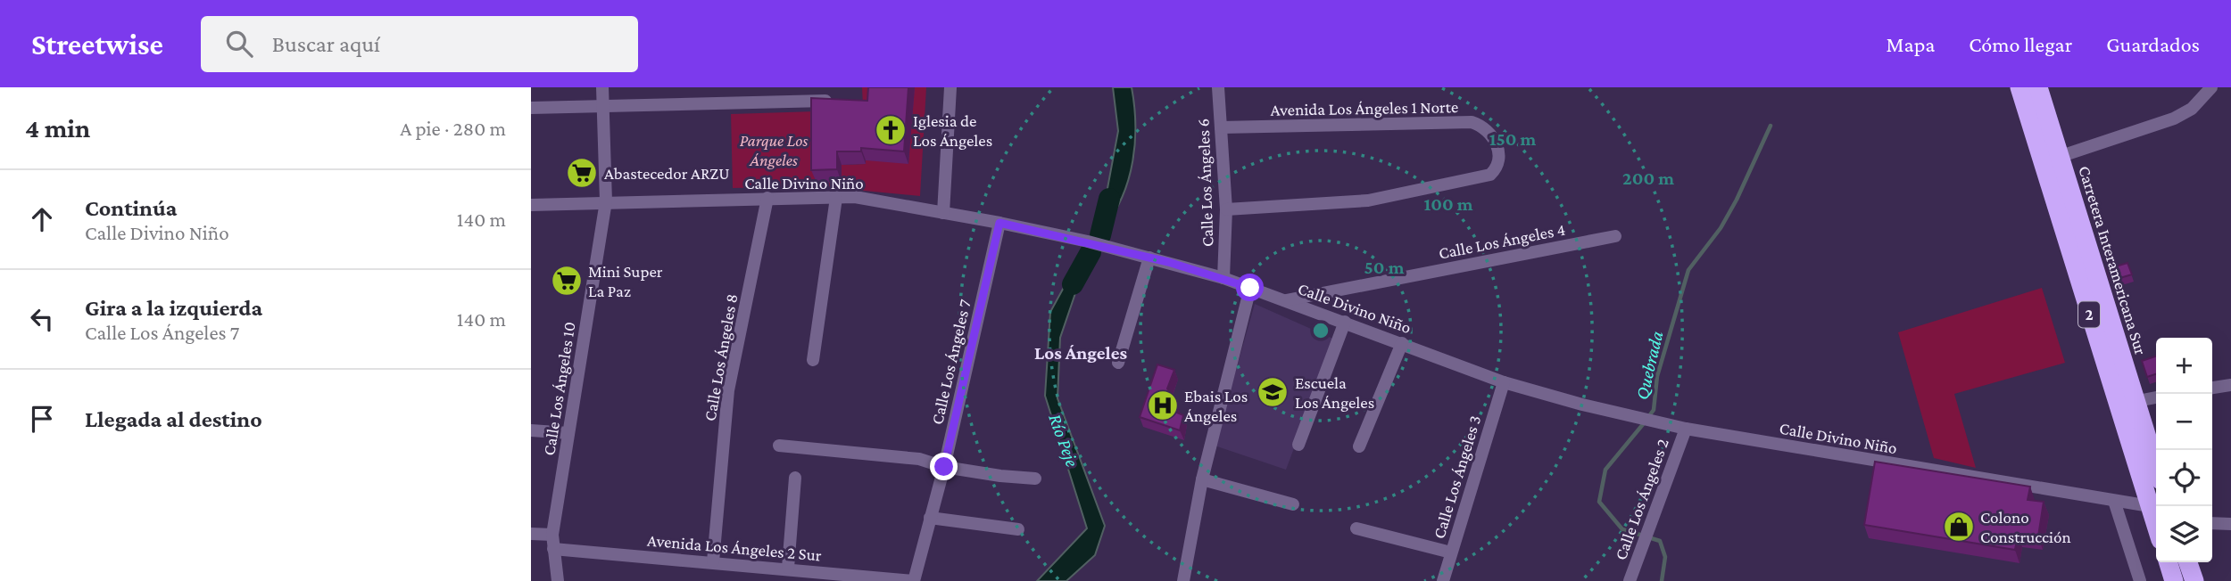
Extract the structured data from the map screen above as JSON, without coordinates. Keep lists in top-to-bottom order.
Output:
{
  "streets": {
    "highway": ["Carretera Interamericana Sur", "2"],
    "street": [
      "Avenida Los Ángeles 1 Norte",
      "Calle Divino Niño",
      "Calle Los Ángeles 6",
      "Calle Los Ángeles 4",
      "Calle Los Ángeles 8",
      "Calle Los Ángeles 7",
      "Calle Los Ángeles 10",
      "Calle Los Ángeles 3",
      "Calle Los Ángeles 2",
      "Avenida Los Ángeles 2 Sur"
    ]
  },
  "crossings": [
    ["Avenida Los Ángeles 1 Norte", "Calle Los Ángeles 6"],
    ["Calle Divino Niño", "Calle Los Ángeles 6"],
    ["Calle Divino Niño", "Calle Los Ángeles 4"],
    ["Calle Divino Niño", "Carretera Interamericana Sur"],
    ["Calle Divino Niño", "Calle Los Ángeles 8"],
    ["Calle Divino Niño", "Calle Los Ángeles 7"],
    ["Calle Divino Niño", "Calle Los Ángeles 10"],
    ["Calle Divino Niño", "Calle Los Ángeles 3"],
    ["Calle Divino Niño", "Calle Los Ángeles 2"],
    ["Calle Los Ángeles 8", "Avenida Los Ángeles 2 Sur"],
    ["Calle Los Ángeles 7", "Avenida Los Ángeles 2 Sur"],
    ["Calle Los Ángeles 10", "Avenida Los Ángeles 2 Sur"]
  ],
  "districts": ["Los Ángeles"],
  "water": ["Quebrada", "Río Peje"],
  "parks": ["Parque Los Ángeles"],
  "places": {
    "church": ["Iglesia de Los Ángeles"],
    "supermarket": ["Abastecedor ARZU", "Mini Super La Paz"],
    "school or university": ["Escuela Los Ángeles"],
    "hospital": ["Ebais Los Ángeles"],
    "shop": ["Colono Construcción"]
  },
  "page": {
    "header": "Streetwise",
    "search": "Buscar aquí",
    "nav": ["Mapa", "Cómo llegar", "Guardados"],
    "heading": ["4 min", "A pie · 280 m"],
    "list": [
      ["Continúa", "Calle Divino Niño", "140 m"],
      ["Gira a la izquierda", "Calle Los Ángeles 7", "140 m"],
      "Llegada al destino"
    ],
    "map_buttons": ["+", "−"]
  },
  "rings": [
    "150 m",
    "200 m",
    "100 m",
    "50 m"
  ]
}
